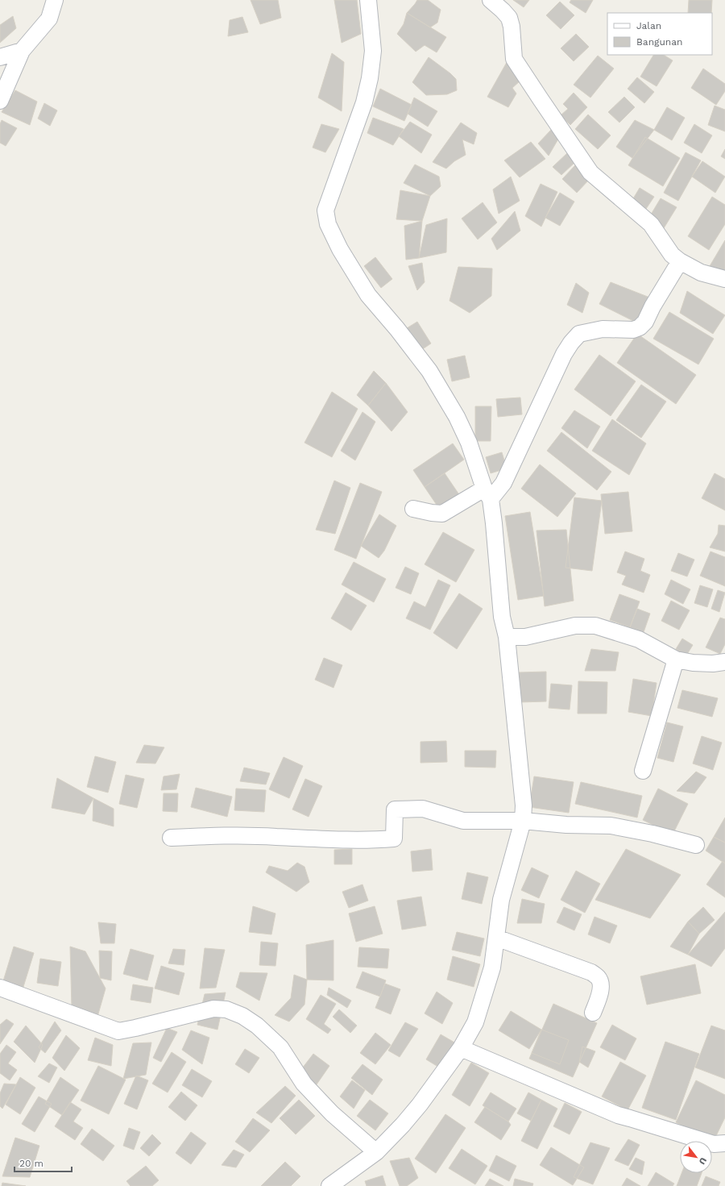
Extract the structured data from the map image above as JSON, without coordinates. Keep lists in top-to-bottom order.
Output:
{
  "legend": ["Jalan", "Bangunan"],
  "scale_bar": "20 m",
  "north": "bottom right"
}
